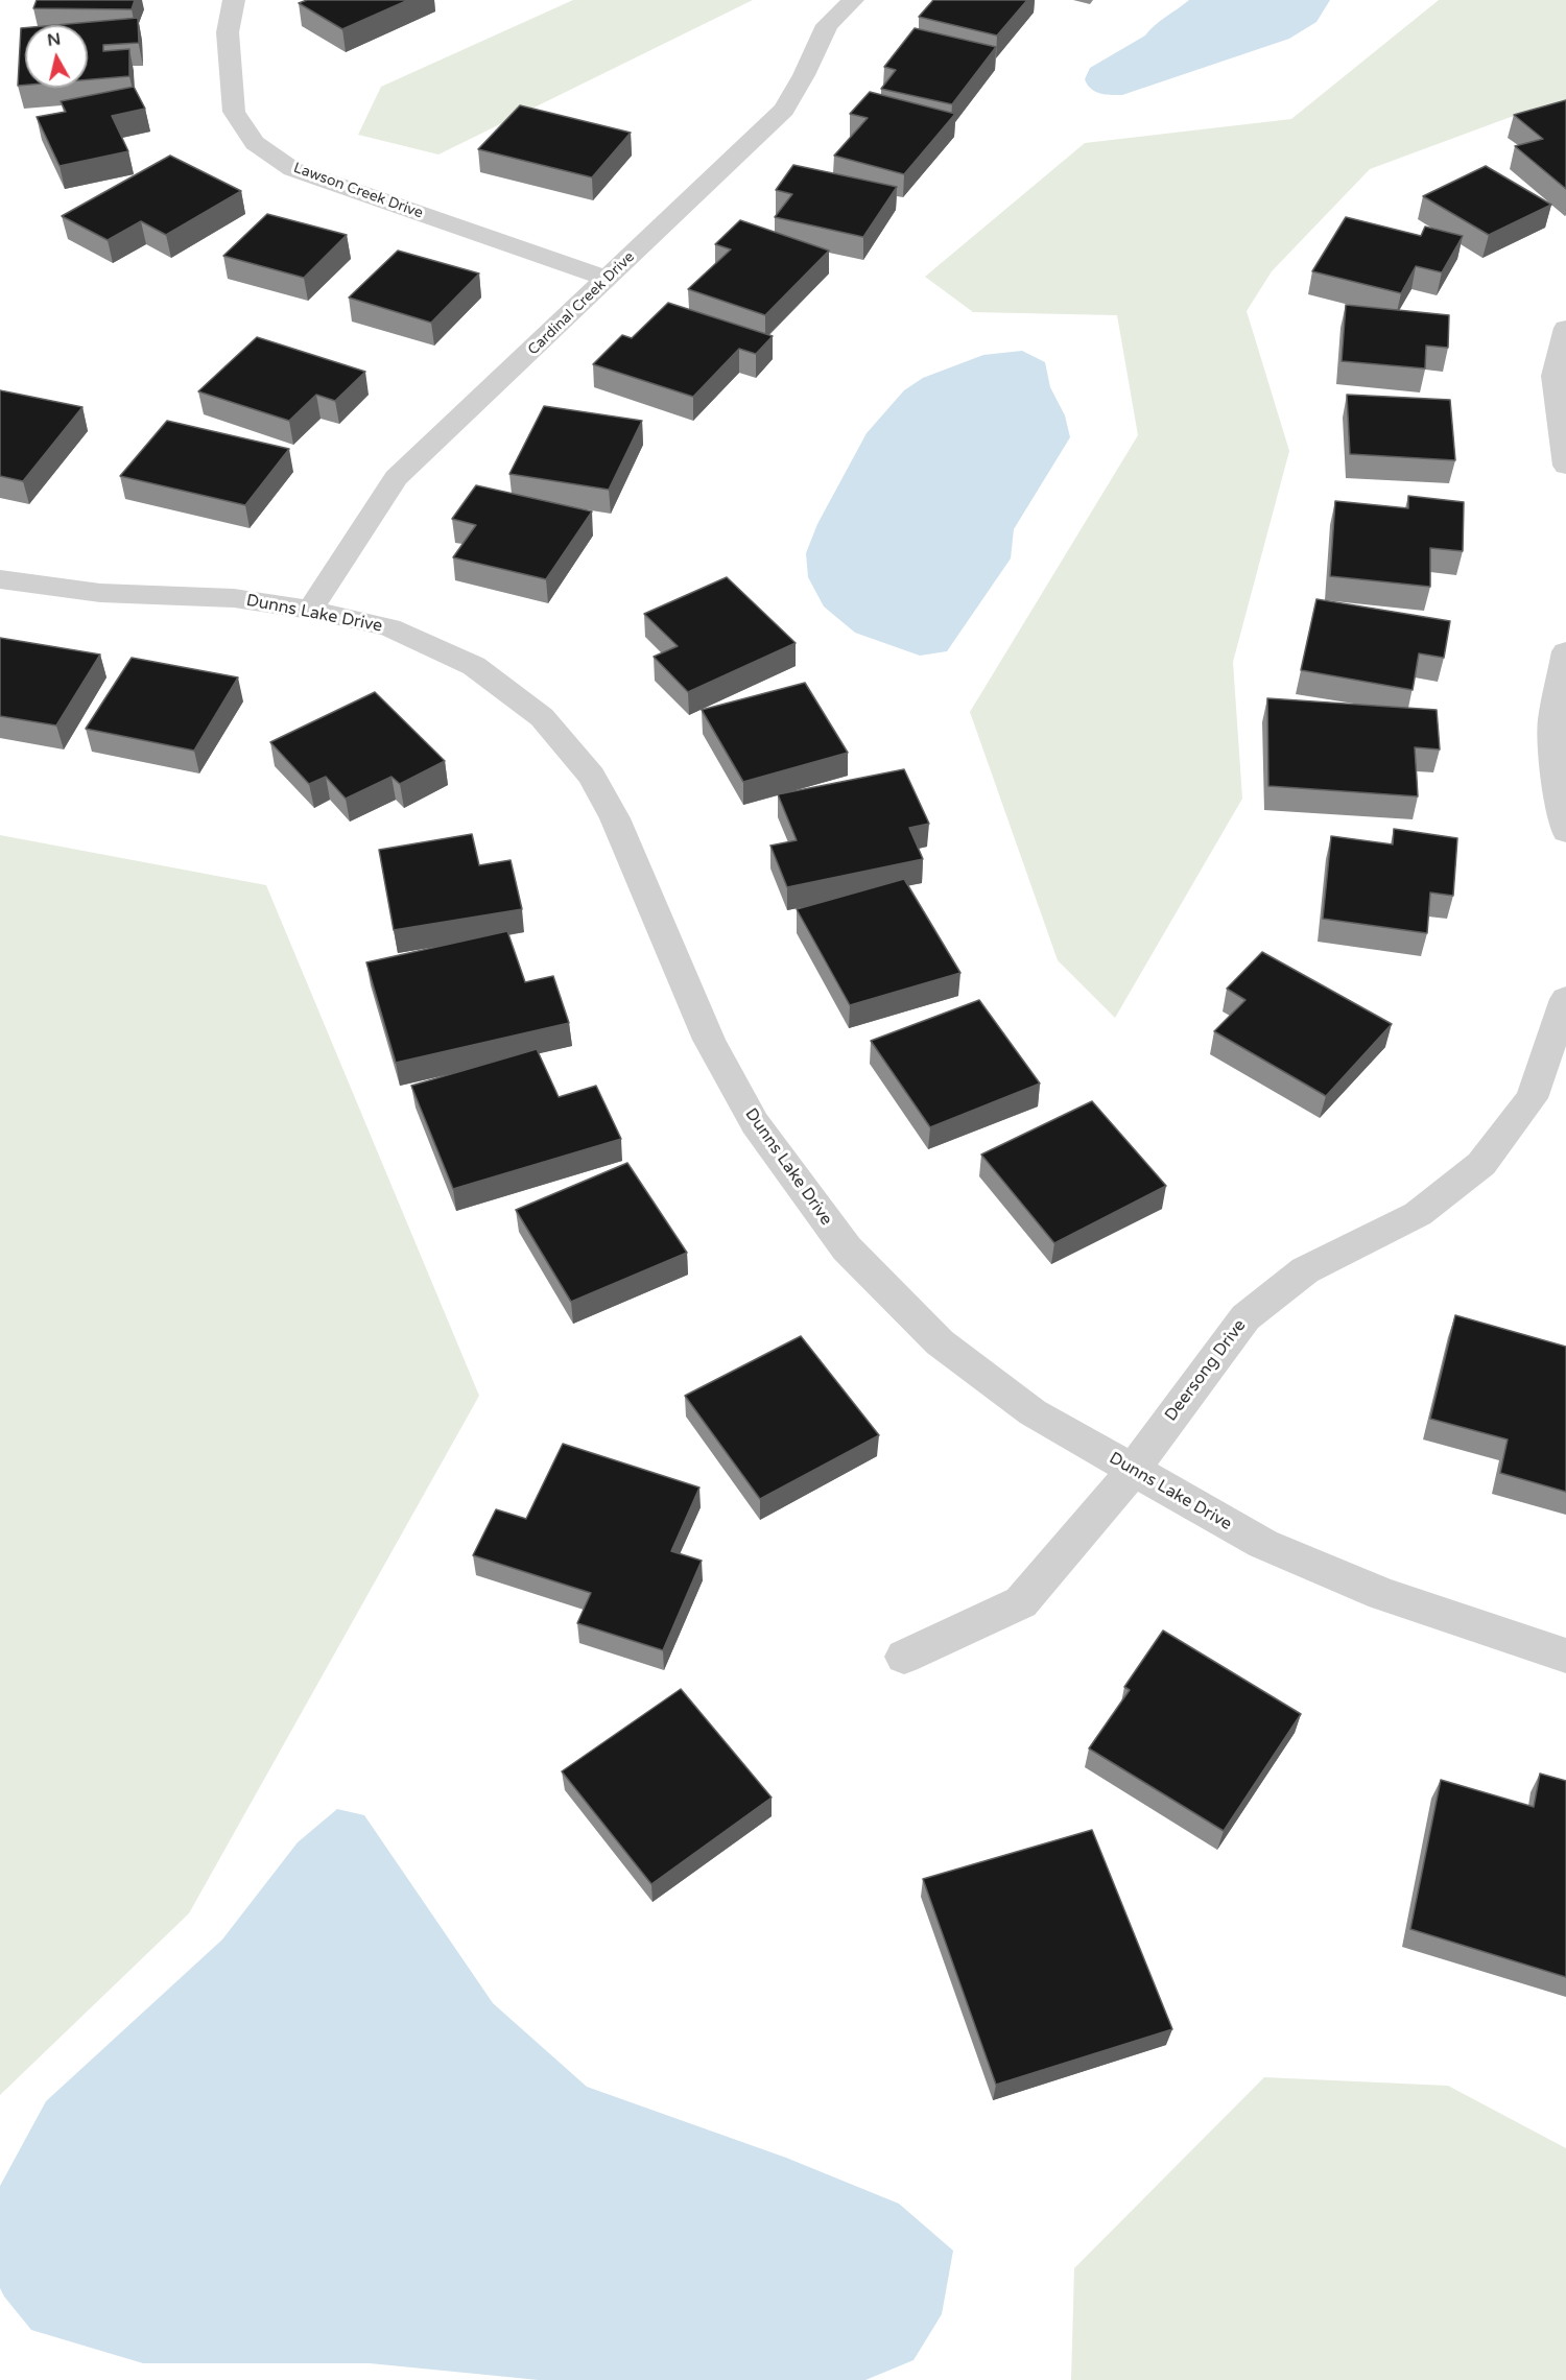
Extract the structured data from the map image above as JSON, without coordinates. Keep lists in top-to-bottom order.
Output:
{
  "streets": {
    "street": [
      "Lawson Creek Drive",
      "Cardinal Creek Drive",
      "Dunns Lake Drive",
      "Deersong Drive"
    ]
  },
  "crossings": [
    ["Lawson Creek Drive", "Cardinal Creek Drive"],
    ["Cardinal Creek Drive", "Dunns Lake Drive"],
    ["Dunns Lake Drive", "Deersong Drive"]
  ],
  "north": "top"
}
